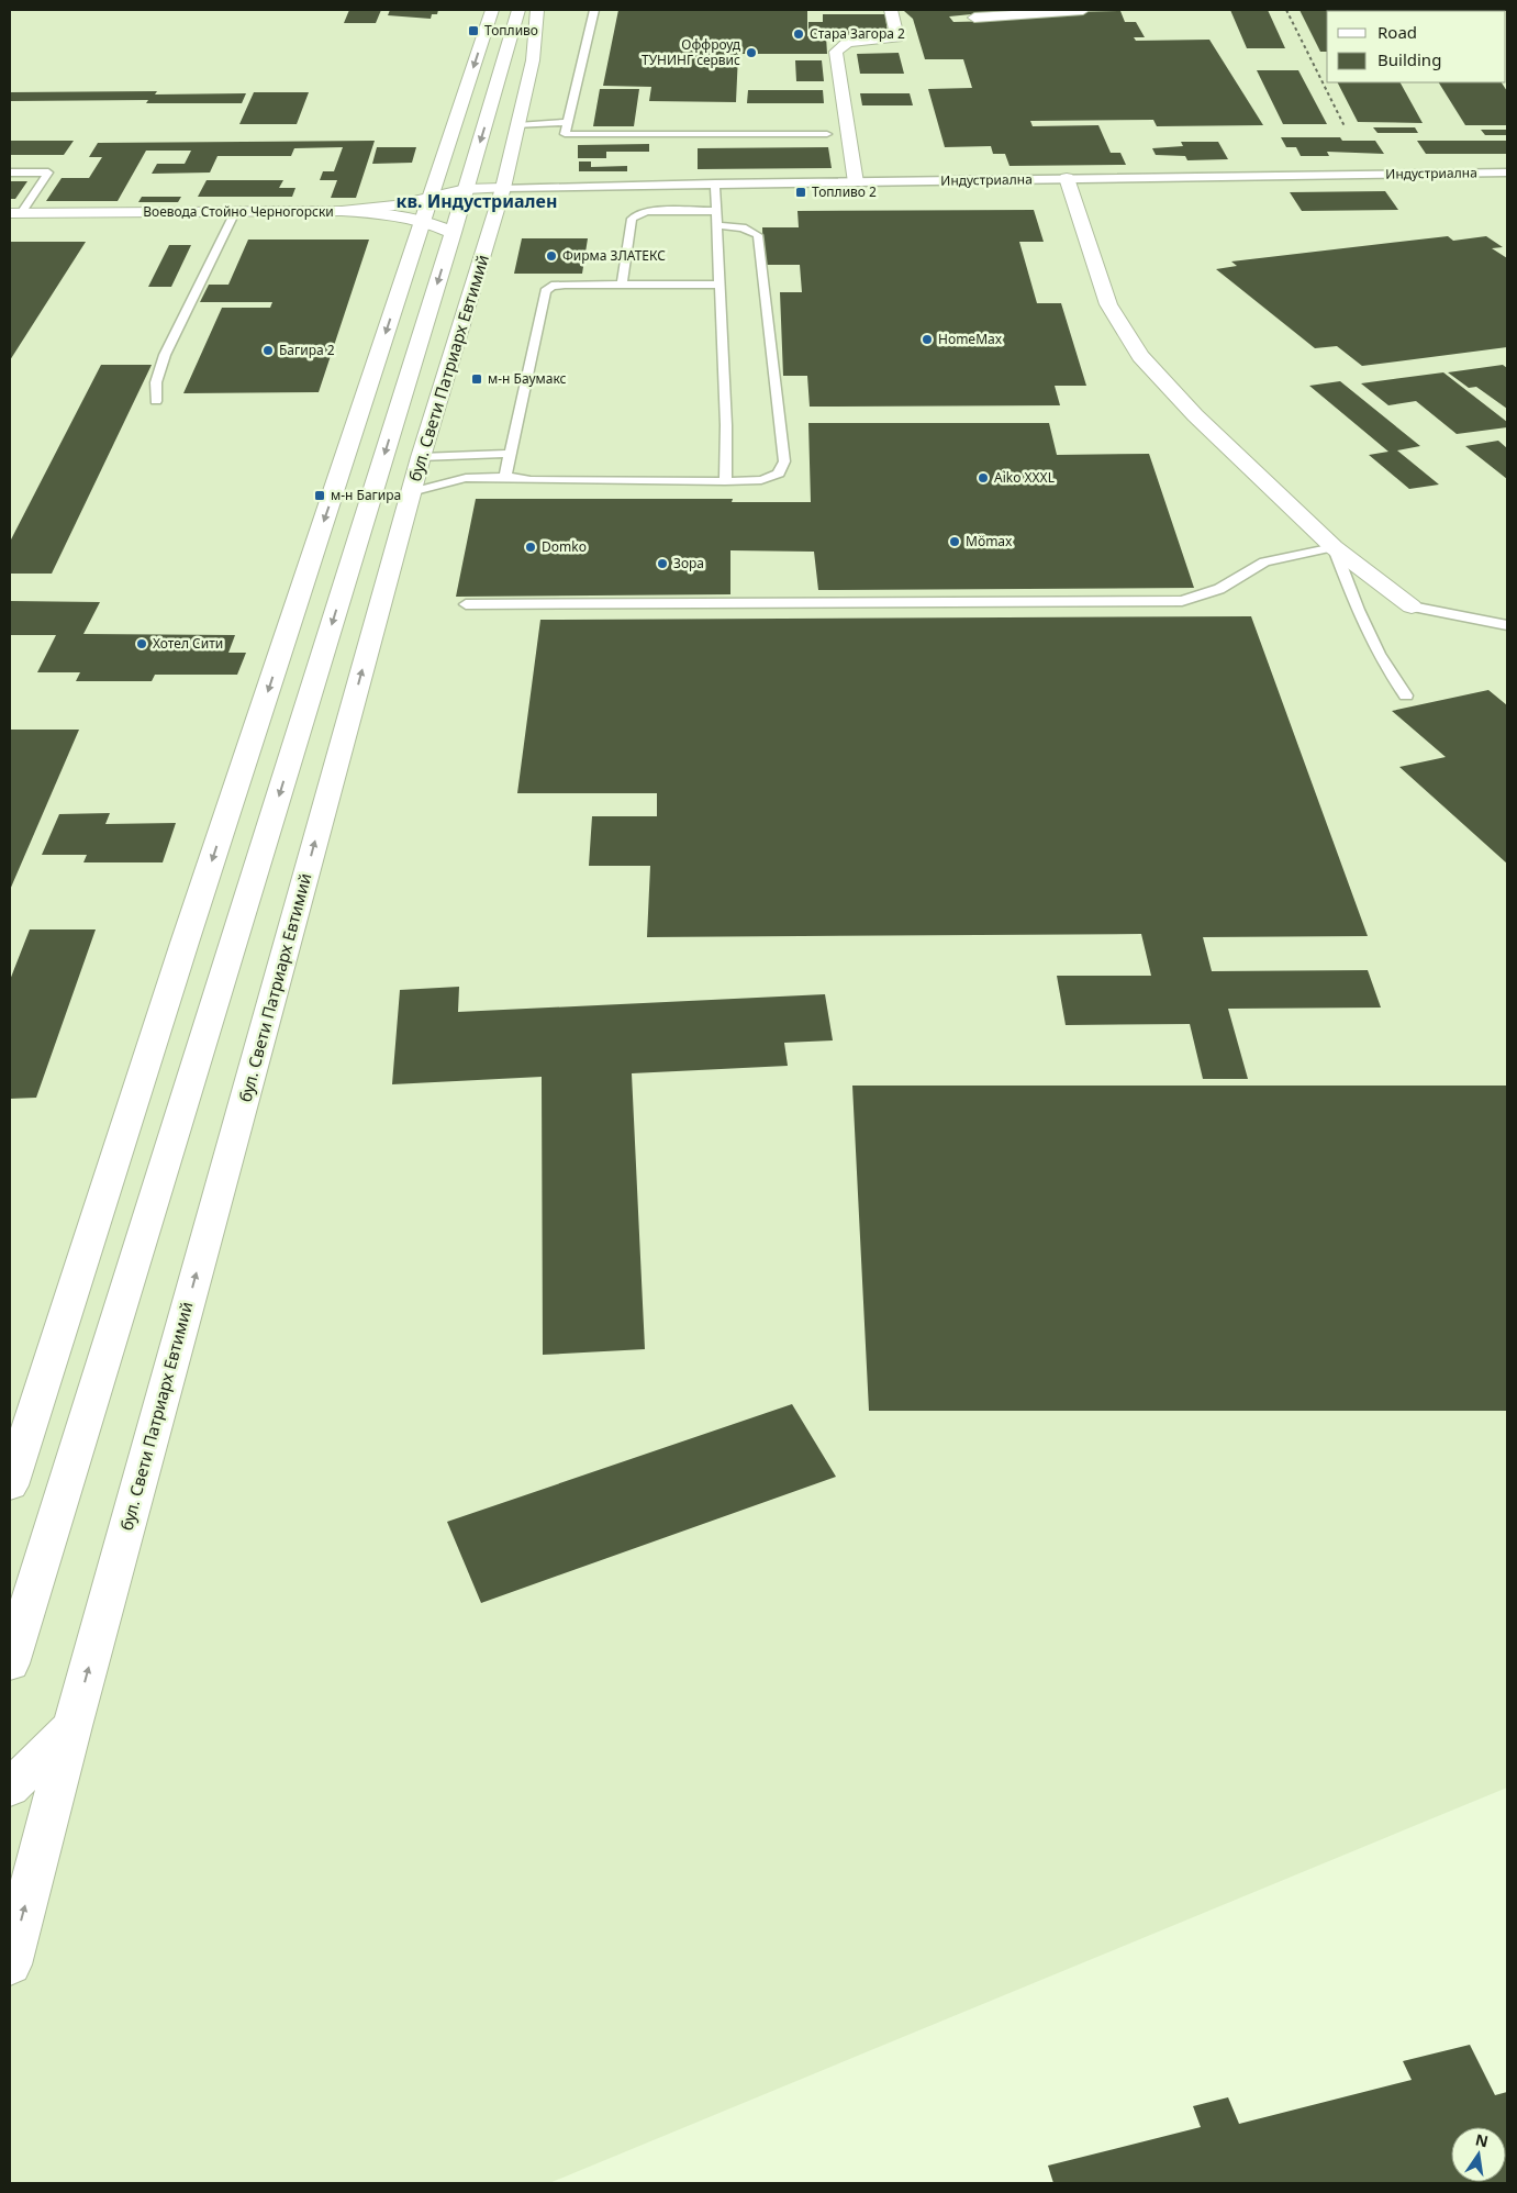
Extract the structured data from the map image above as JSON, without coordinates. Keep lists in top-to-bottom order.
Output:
{
  "streets": {
    "main road": ["Индустриална", "Воевода Стойно Черногорски", "бул. Свети Патриарх Евтимий"]
  },
  "crossings": [
    ["Индустриална", "Воевода Стойно Черногорски"],
    ["Индустриална", "бул. Свети Патриарх Евтимий"]
  ],
  "districts": ["кв. Индустриален"],
  "places": {
    "transit": [
      "Топливо",
      "Топливо 2",
      "м-н Баумакс",
      "м-н Багира"
    ],
    "other": [
      "Стара Загора 2",
      "Оффроуд ТУНИНГ сервис",
      "Фирма ЗЛАТЕКС",
      "HomeMax",
      "Багира 2",
      "Aiko XXXL",
      "Mömax",
      "Domko",
      "Зора",
      "Хотел Сити"
    ]
  },
  "legend": ["Road", "Building"],
  "north": "top"
}
